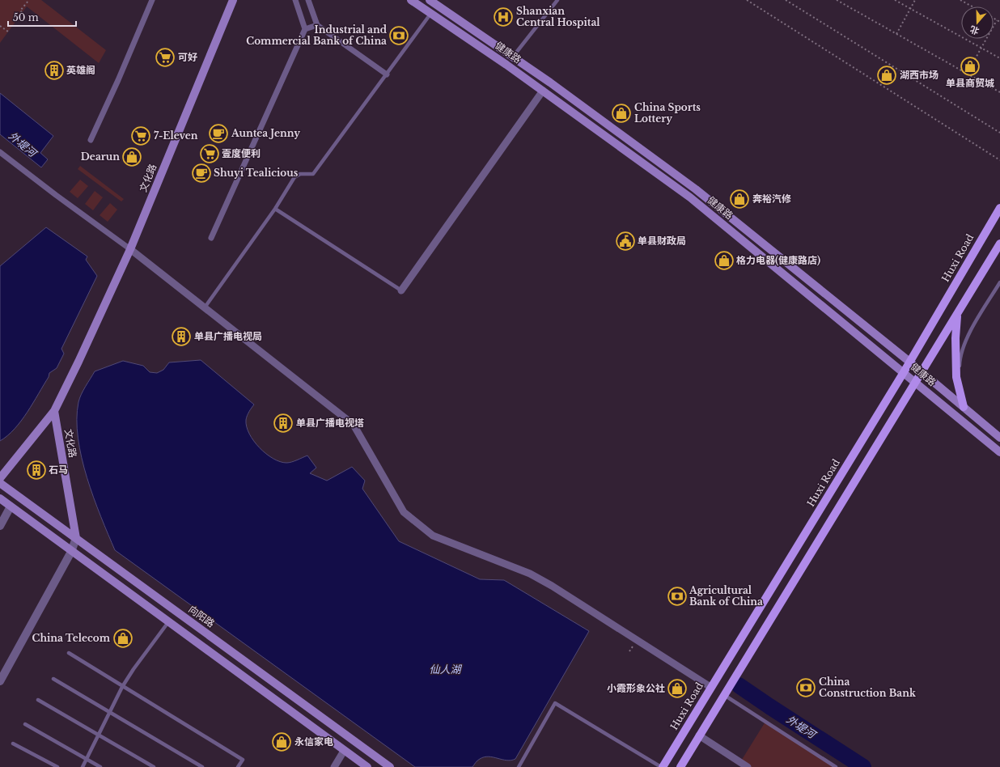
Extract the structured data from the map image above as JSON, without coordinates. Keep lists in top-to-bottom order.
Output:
{
  "streets": {
    "main road": [
      "健康路",
      "文化路",
      "Huxi Road",
      "向阳路"
    ]
  },
  "crossings": [
    ["健康路", "Huxi Road"],
    ["文化路", "向阳路"]
  ],
  "water": ["外堤河", "仙人湖"],
  "places": {
    "hospital": ["Shanxian Central Hospital"],
    "bank": ["Industrial and Commercial Bank of China", "Agricultural Bank of China", "China Construction Bank"],
    "supermarket": ["可好", "7-Eleven", "壹度便利"],
    "shop": [
      "单县商贸城",
      "湖西市场",
      "China Sports Lottery",
      "Dearun",
      "奔裕汽修",
      "格力电器(健康路店)",
      "China Telecom",
      "小霞形象公社",
      "永信家电"
    ],
    "building": [
      "英雄阁",
      "单县广播电视局",
      "单县广播电视塔",
      "石马"
    ],
    "cafe": ["Auntea Jenny", "Shuyi Tealicious"],
    "public building": ["单县财政局"]
  },
  "scale_bar": "50 m",
  "north": "bottom"
}
